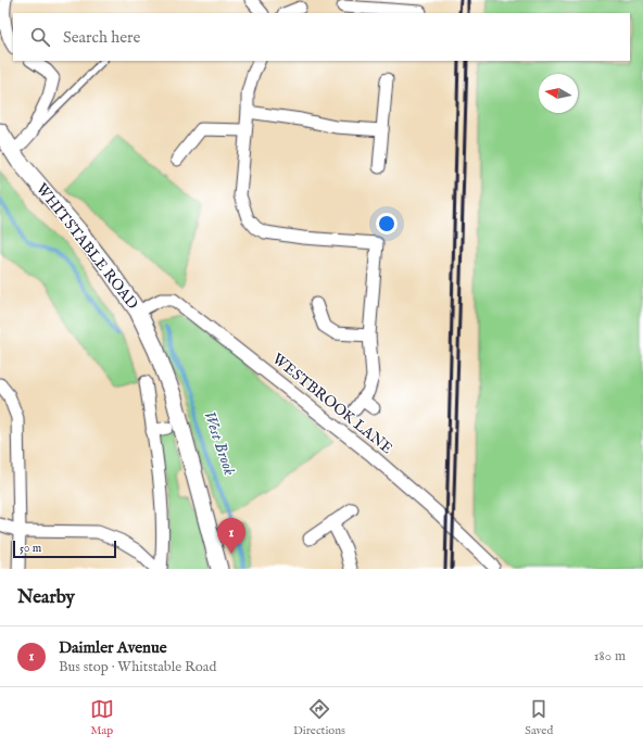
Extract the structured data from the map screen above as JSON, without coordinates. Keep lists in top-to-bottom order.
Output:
{
  "streets": {
    "main road": ["WHITSTABLE ROAD"],
    "street": ["WESTBROOK LANE"]
  },
  "crossings": [
    ["WHITSTABLE ROAD", "WESTBROOK LANE"]
  ],
  "water": ["West Brook"],
  "scale_bar": "50 m",
  "north": "left",
  "page": {
    "search": "Search here",
    "pins": "1",
    "scale": "50 m",
    "heading": "Nearby",
    "list": [
      {
        "mark": "1",
        "name": "Daimler Avenue",
        "note": "Bus stop · Whitstable Road",
        "value": "180 m"
      }
    ],
    "nav": ["Map", "Directions", "Saved"]
  }
}
